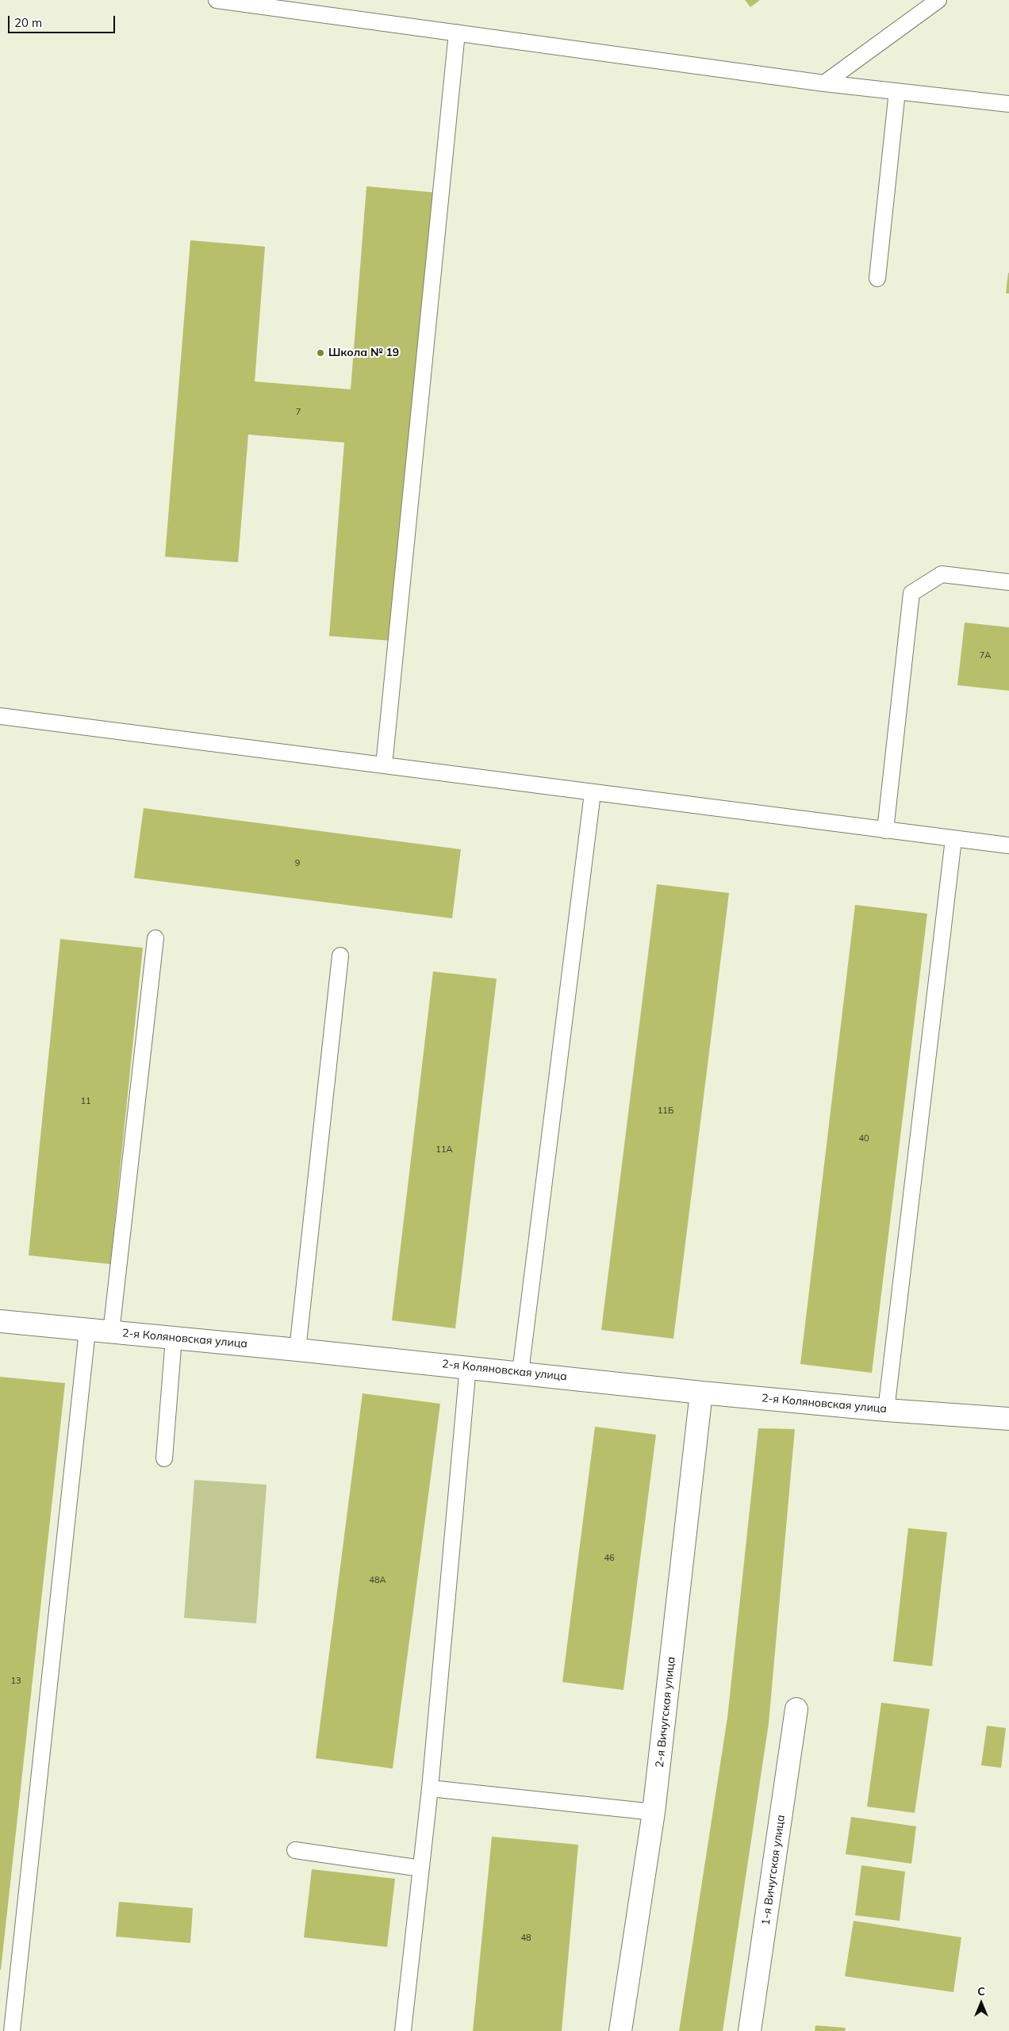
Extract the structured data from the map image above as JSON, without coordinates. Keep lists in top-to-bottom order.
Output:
{
  "streets": {
    "street": ["2-я Коляновская улица", "2-я Вичугская улица", "1-я Вичугская улица"]
  },
  "crossings": [
    ["2-я Коляновская улица", "2-я Вичугская улица"]
  ],
  "places": ["Школа № 19"],
  "house_numbers": [
    "7",
    "7А",
    "9",
    "11",
    "11Б",
    "40",
    "11А",
    "46",
    "48А",
    "13",
    "48"
  ],
  "scale_bar": "20 m",
  "north": "top"
}
